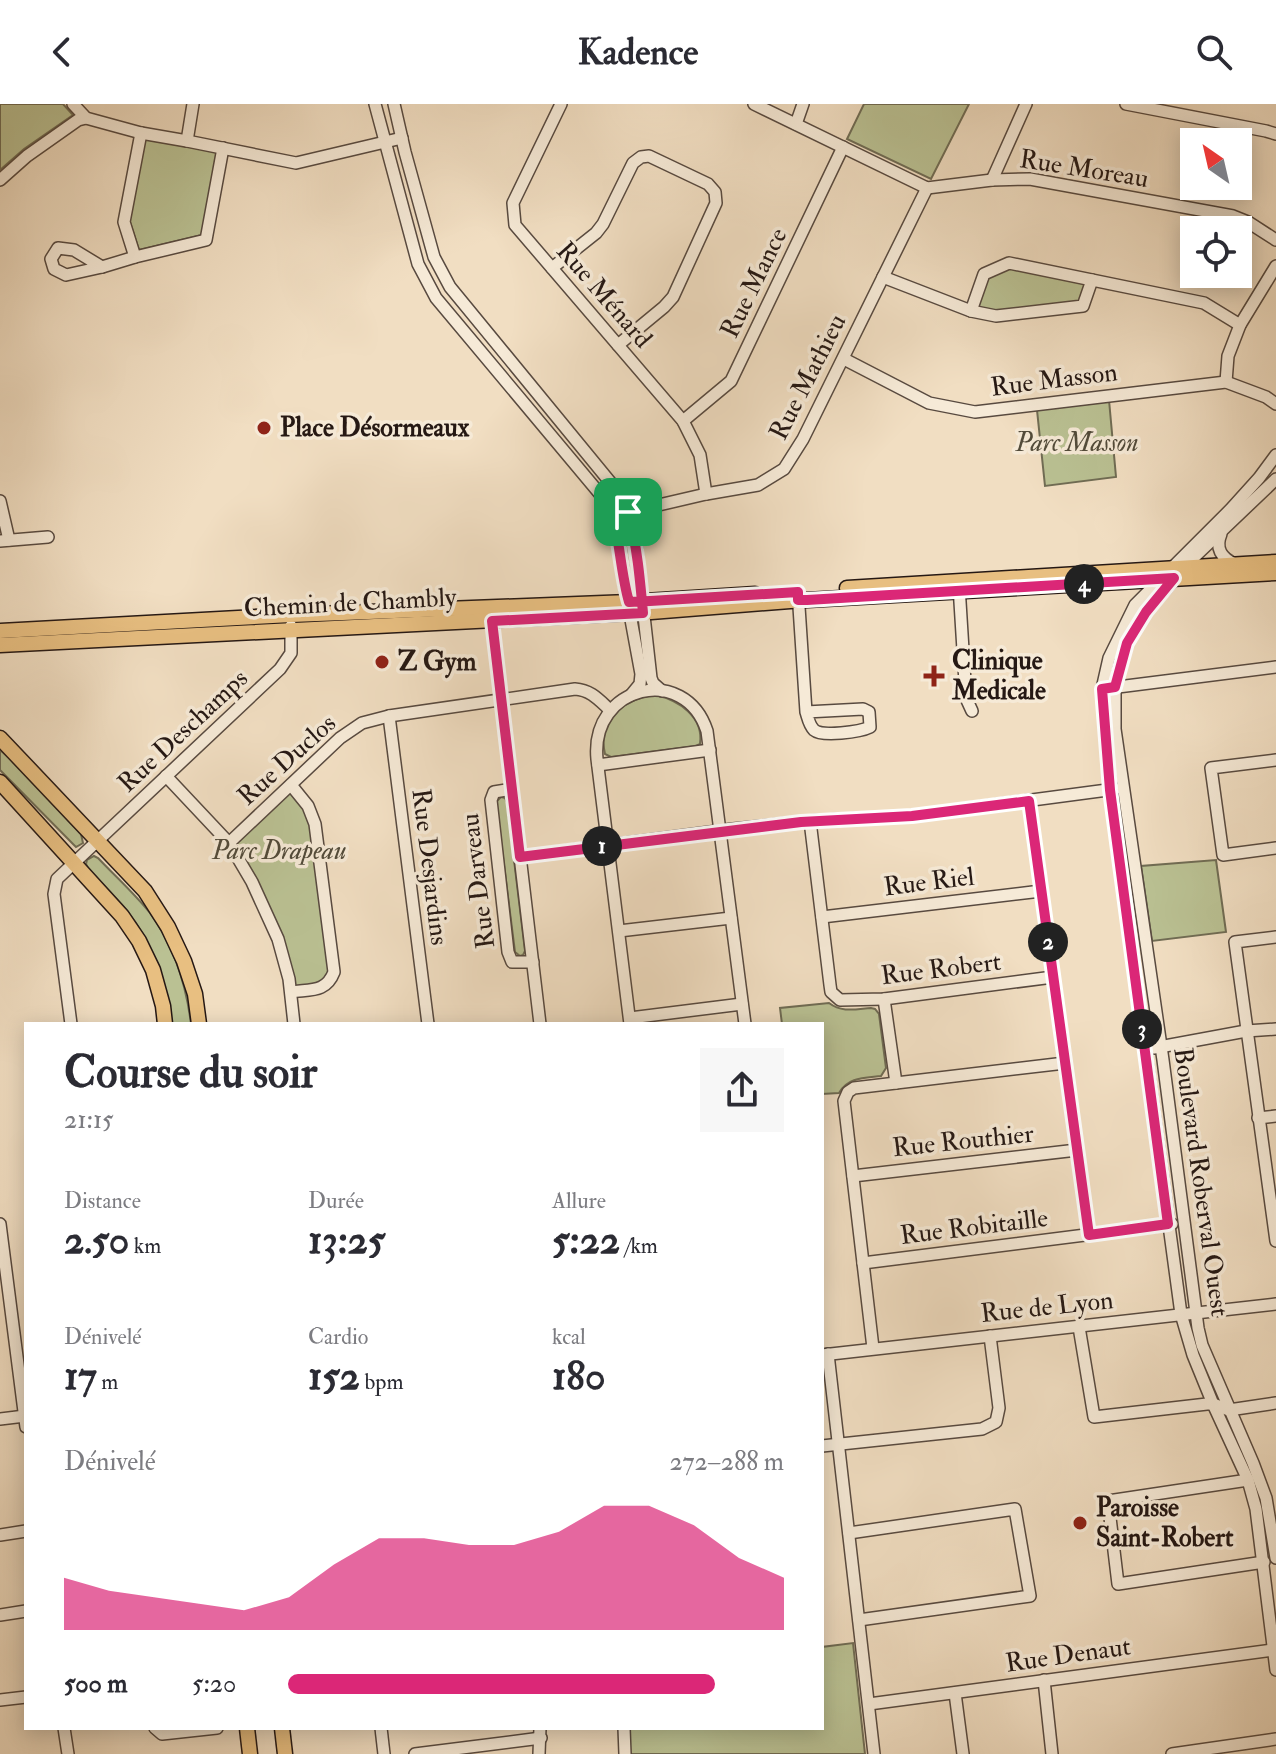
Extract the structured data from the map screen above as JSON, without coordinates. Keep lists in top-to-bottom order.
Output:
{
  "streets": {
    "main road": ["Chemin de Chambly"],
    "street": [
      "Rue Moreau",
      "Rue Mance",
      "Rue Ménard",
      "Rue Mathieu",
      "Rue Masson",
      "Rue Deschamps",
      "Rue Duclos",
      "Rue Desjardins",
      "Rue Darveau",
      "Rue Riel",
      "Rue Robert",
      "Rue Routhier",
      "Boulevard Roberval Ouest",
      "Rue Robitaille",
      "Rue de Lyon",
      "Rue Denaut"
    ]
  },
  "crossings": [
    ["Rue Moreau", "Rue Mathieu"],
    ["Rue Mance", "Rue Ménard"],
    ["Rue Ménard", "Rue Mathieu"],
    ["Rue Mathieu", "Rue Masson"],
    ["Chemin de Chambly", "Rue Deschamps"],
    ["Chemin de Chambly", "Rue Darveau"],
    ["Chemin de Chambly", "Boulevard Roberval Ouest"],
    ["Rue Duclos", "Rue Desjardins"],
    ["Rue Duclos", "Rue Darveau"],
    ["Rue Riel", "Rue Robert"],
    ["Boulevard Roberval Ouest", "Rue Robitaille"],
    ["Boulevard Roberval Ouest", "Rue de Lyon"],
    ["Boulevard Roberval Ouest", "Rue Denaut"]
  ],
  "parks": ["Parc Masson", "Parc Drapeau"],
  "places": {
    "other": ["Place Désormeaux", "Z Gym", "Paroisse Saint-Robert"],
    "health": ["Clinique Medicale"]
  },
  "north": "top left",
  "page": {
    "header": "Kadence",
    "pins": [
      "4",
      "1",
      "2",
      "3"
    ],
    "heading": ["Course du soir", "21:15"],
    "stats": [
      ["Distance", "2.50 km"],
      ["Durée", "13:25"],
      ["Allure", "5:22 /km"],
      ["Dénivelé", "17 m"],
      ["Cardio", "152 bpm"],
      ["kcal", "180"]
    ],
    "chart": ["Dénivelé", "272–288 m"],
    "list": [
      {
        "name": "500 m",
        "note": "5:20"
      }
    ]
  }
}
